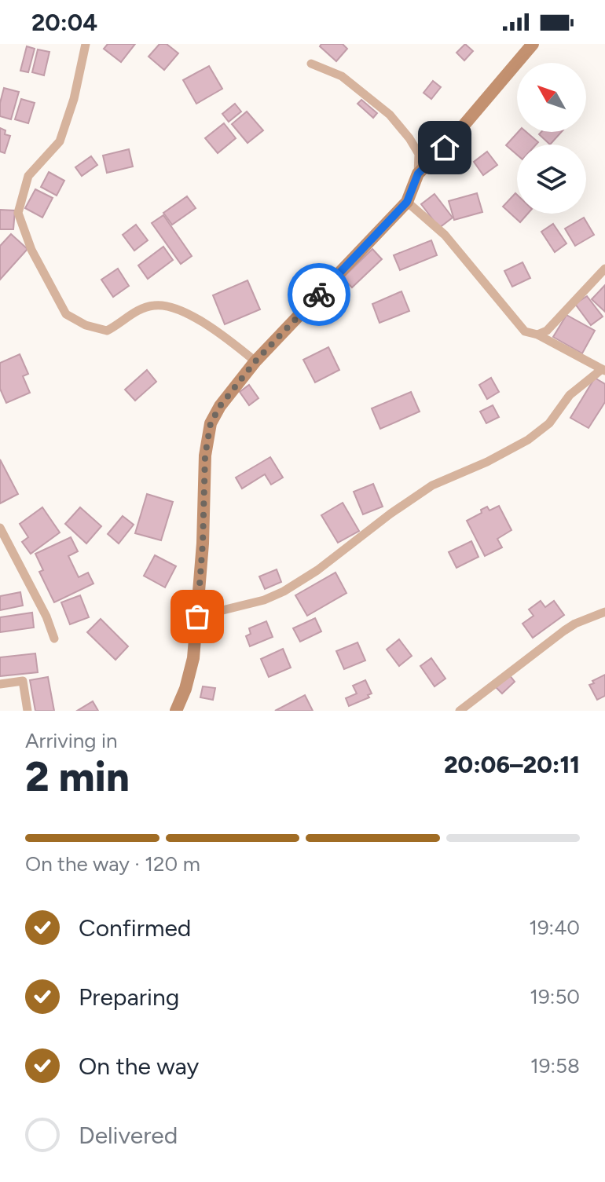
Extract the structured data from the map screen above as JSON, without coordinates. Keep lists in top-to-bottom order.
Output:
{
  "north": "top left",
  "page": {
    "status": "20:04",
    "heading": ["2 min", "Arriving in", "20:06–20:11"],
    "bar": "On the way · 120 m",
    "list": [
      ["Confirmed", "19:40"],
      ["Preparing", "19:50"],
      ["On the way", "19:58"],
      "Delivered"
    ]
  }
}
